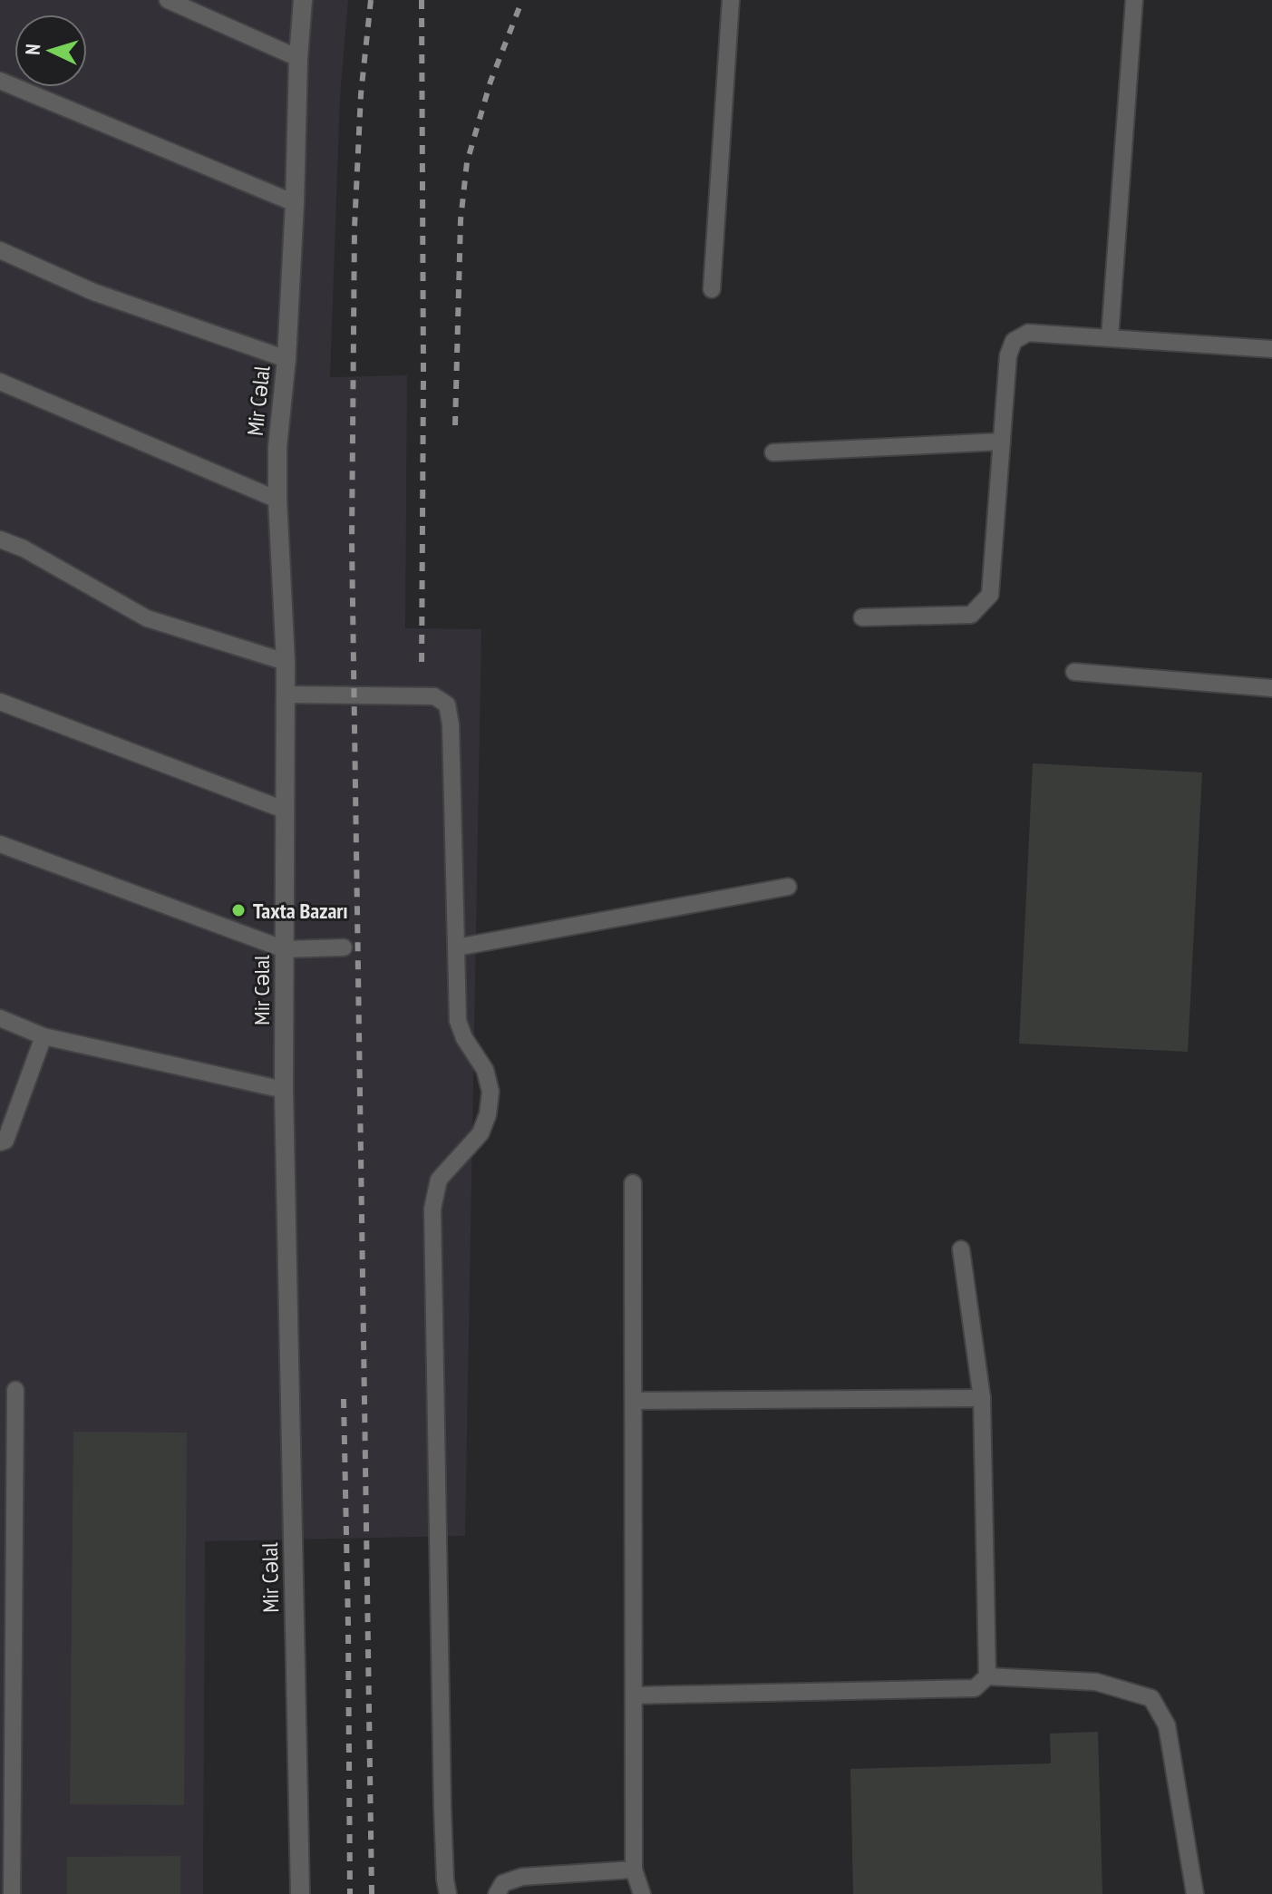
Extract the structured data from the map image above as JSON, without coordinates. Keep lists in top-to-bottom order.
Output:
{
  "streets": {
    "street": ["Mir Cəlal"]
  },
  "places": ["Taxta Bazarı"],
  "north": "left"
}
